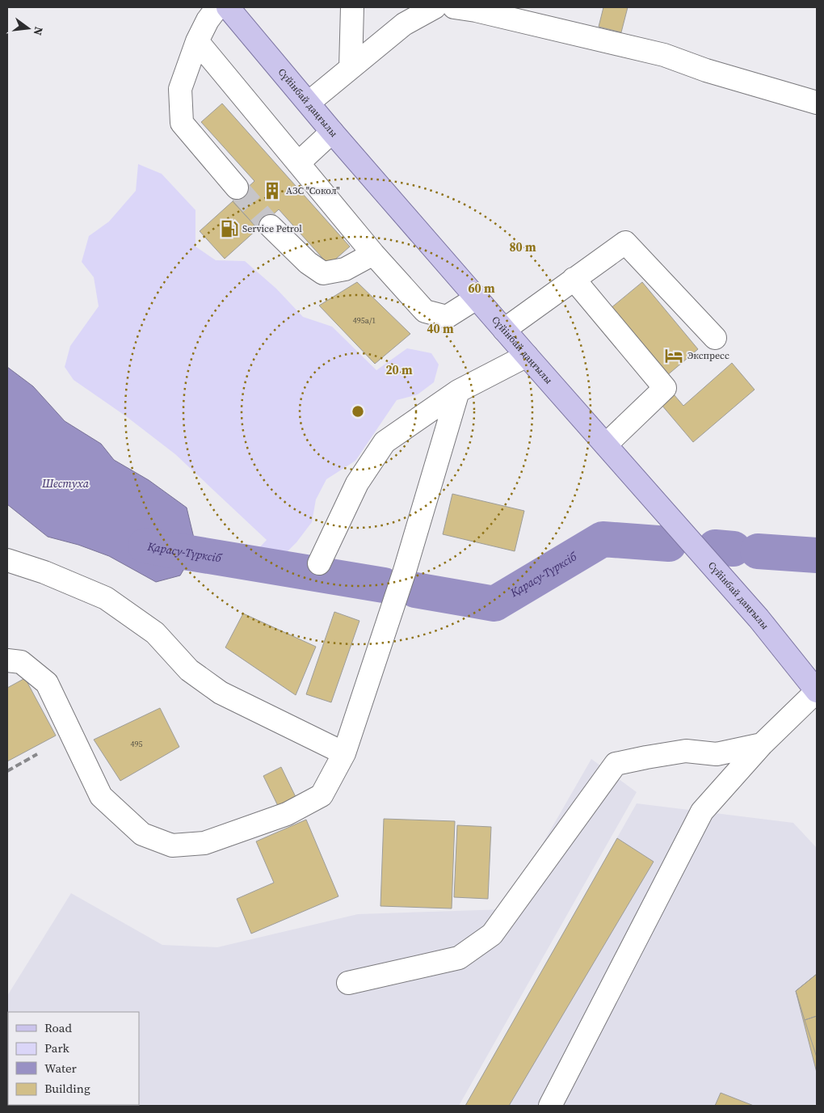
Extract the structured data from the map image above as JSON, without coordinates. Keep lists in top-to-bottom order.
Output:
{
  "streets": {
    "main road": ["Сүйінбай даңғылы"]
  },
  "water": ["Шестуха", "Қарасу-Түрксіб"],
  "places": {
    "building": ["АЗС \"Сокол\""],
    "fuel station": ["Service Petrol"],
    "hotel": ["Экспресс"]
  },
  "house_numbers": ["495а/1", "495"],
  "legend": [
    "Road",
    "Park",
    "Water",
    "Building"
  ],
  "north": "right",
  "rings": [
    "80 m",
    "60 m",
    "40 m",
    "20 m"
  ]
}
